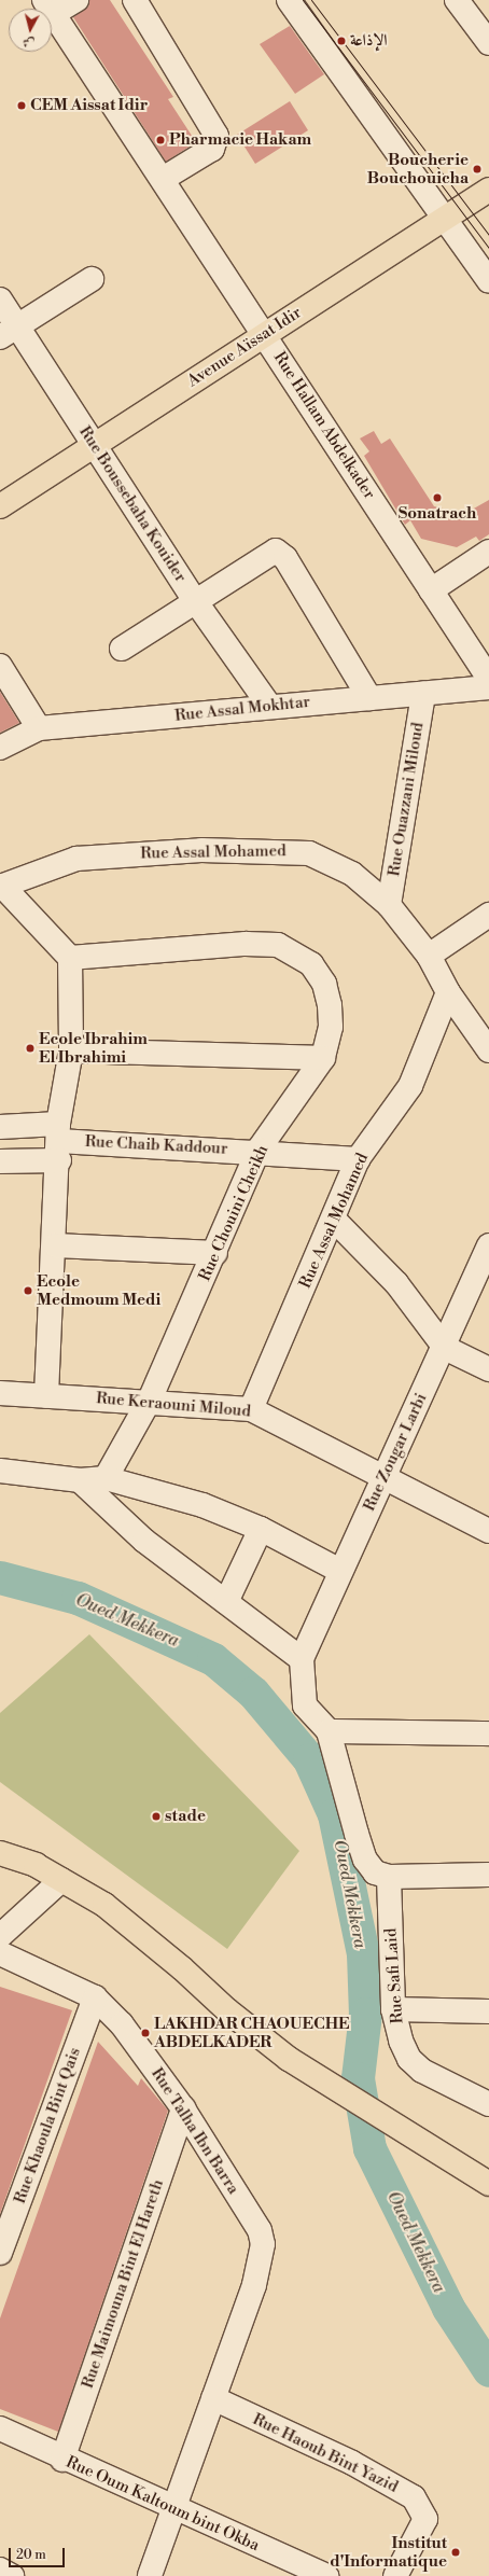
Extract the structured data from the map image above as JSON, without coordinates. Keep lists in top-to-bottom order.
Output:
{
  "streets": {
    "main road": ["Avenue Aïssat Idir"],
    "street": [
      "Rue Hallam Abdelkader",
      "Rue Boussebaha Kouider",
      "Rue Assal Mokhtar",
      "Rue Ouazzani Miloud",
      "Rue Assal Mohamed",
      "Rue Chaib Kaddour",
      "Rue Chouini Cheikh",
      "Rue Keraouni Miloud",
      "Rue Zougar Larbi",
      "Rue Safi Laid",
      "Rue Khaoula Bint Qais",
      "Rue Talha Ibn Barra",
      "Rue Maimouna Bint El Hareth",
      "Rue Haoub Bint Yazid",
      "Rue Oum Kaltoum bint Okba"
    ]
  },
  "crossings": [
    ["Avenue Aïssat Idir", "Rue Hallam Abdelkader"],
    ["Avenue Aïssat Idir", "Rue Boussebaha Kouider"],
    ["Rue Boussebaha Kouider", "Rue Assal Mokhtar"],
    ["Rue Assal Mokhtar", "Rue Ouazzani Miloud"],
    ["Rue Ouazzani Miloud", "Rue Assal Mohamed"],
    ["Rue Assal Mohamed", "Rue Chaib Kaddour"],
    ["Rue Assal Mohamed", "Rue Keraouni Miloud"],
    ["Rue Chaib Kaddour", "Rue Chouini Cheikh"],
    ["Rue Chouini Cheikh", "Rue Keraouni Miloud"],
    ["Rue Keraouni Miloud", "Rue Zougar Larbi"],
    ["Rue Khaoula Bint Qais", "Rue Talha Ibn Barra"],
    ["Rue Talha Ibn Barra", "Rue Maimouna Bint El Hareth"],
    ["Rue Talha Ibn Barra", "Rue Haoub Bint Yazid"],
    ["Rue Talha Ibn Barra", "Rue Oum Kaltoum bint Okba"],
    ["Rue Maimouna Bint El Hareth", "Rue Oum Kaltoum bint Okba"]
  ],
  "water": ["Oued Mekkera"],
  "places": [
    "الإذاعة",
    "CEM Aissat Idir",
    "Pharmacie Hakam",
    "Boucherie Bouchouicha",
    "Sonatrach",
    "Ecole Ibrahim El Ibrahimi",
    "Ecole Medmoum Medi",
    "stade",
    "LAKHDAR CHAOUECHE ABDELKADER",
    "Institut d'Informatique"
  ],
  "scale_bar": "20 m",
  "north": "bottom"
}
